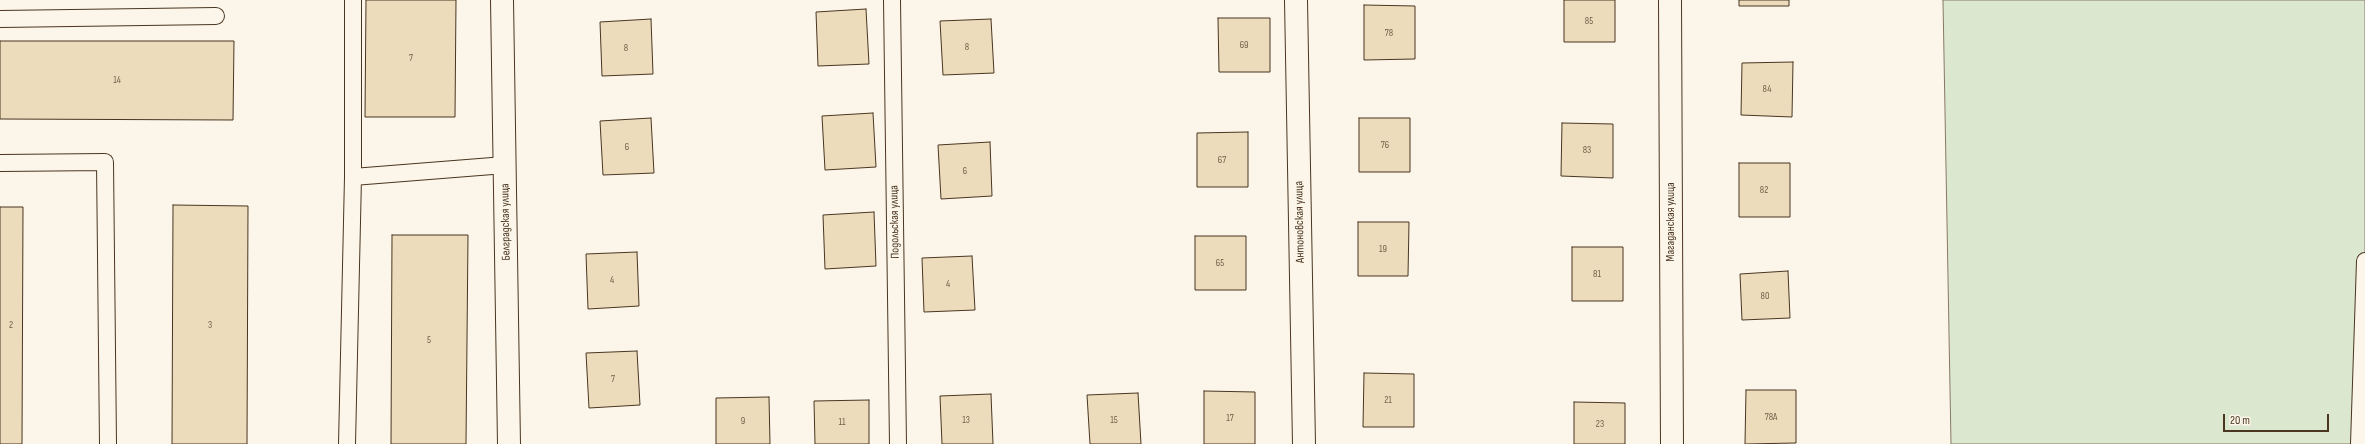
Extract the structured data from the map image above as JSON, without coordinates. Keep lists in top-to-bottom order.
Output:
{
  "streets": {
    "street": ["Белградская улица", "Антоновская улица", "Магаданская улица"],
    "lane": ["Подольская улица"]
  },
  "house_numbers": [
    "85",
    "78",
    "69",
    "8",
    "8",
    "7",
    "14",
    "84",
    "76",
    "6",
    "83",
    "67",
    "6",
    "82",
    "19",
    "65",
    "81",
    "4",
    "4",
    "80",
    "2",
    "3",
    "5",
    "7",
    "21",
    "78А",
    "17",
    "13",
    "15",
    "9",
    "11",
    "23"
  ],
  "scale_bar": "20 m"
}
